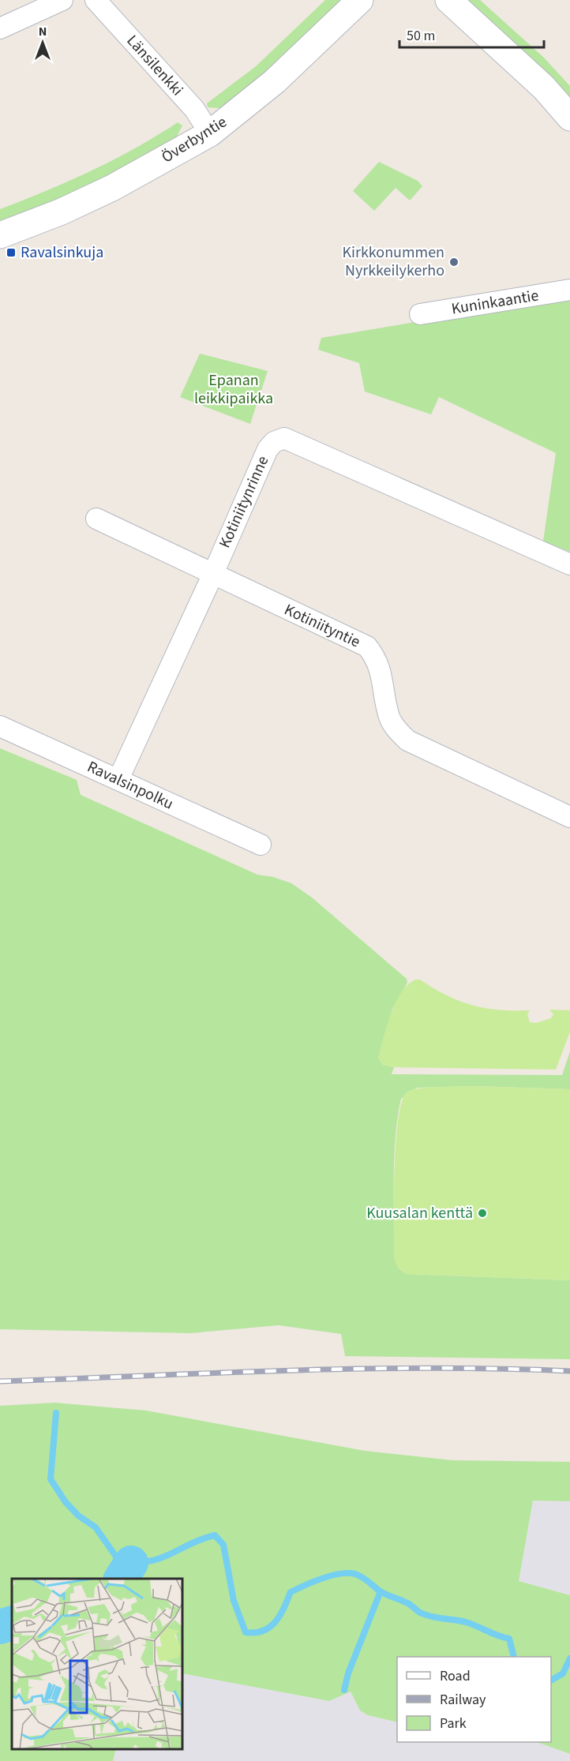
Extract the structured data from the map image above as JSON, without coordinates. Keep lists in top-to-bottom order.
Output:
{
  "streets": {
    "street": [
      "Länsilenkki",
      "Överbyntie",
      "Kuninkaantie",
      "Kotiniitynrinne",
      "Kotiniityntie",
      "Ravalsinpolku"
    ]
  },
  "crossings": [
    ["Länsilenkki", "Överbyntie"],
    ["Kotiniitynrinne", "Kotiniityntie"],
    ["Kotiniitynrinne", "Ravalsinpolku"]
  ],
  "parks": ["Epanan leikkipaikka"],
  "places": {
    "transit": ["Ravalsinkuja"],
    "other": ["Kirkkonummen Nyrkkeilykerho", "Kuusalan kenttä"]
  },
  "legend": ["Road", "Railway", "Park"],
  "scale_bar": "50 m",
  "north": "top"
}
